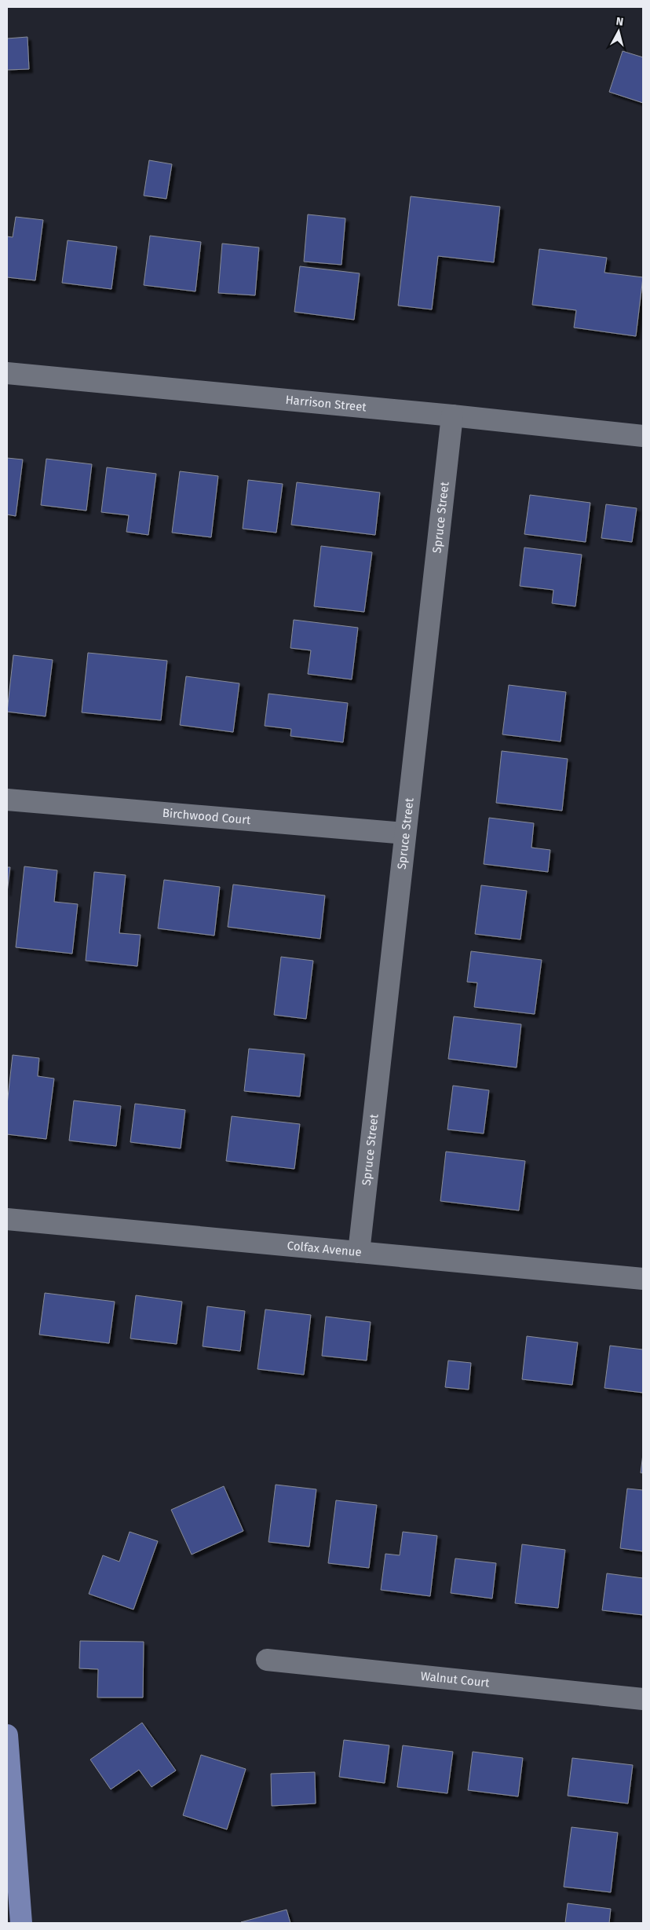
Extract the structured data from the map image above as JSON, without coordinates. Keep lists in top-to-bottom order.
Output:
{
  "streets": {
    "street": [
      "Harrison Street",
      "Spruce Street",
      "Birchwood Court",
      "Colfax Avenue",
      "Walnut Court"
    ]
  },
  "crossings": [
    ["Harrison Street", "Spruce Street"],
    ["Spruce Street", "Birchwood Court"],
    ["Spruce Street", "Colfax Avenue"]
  ],
  "north": "top"
}
